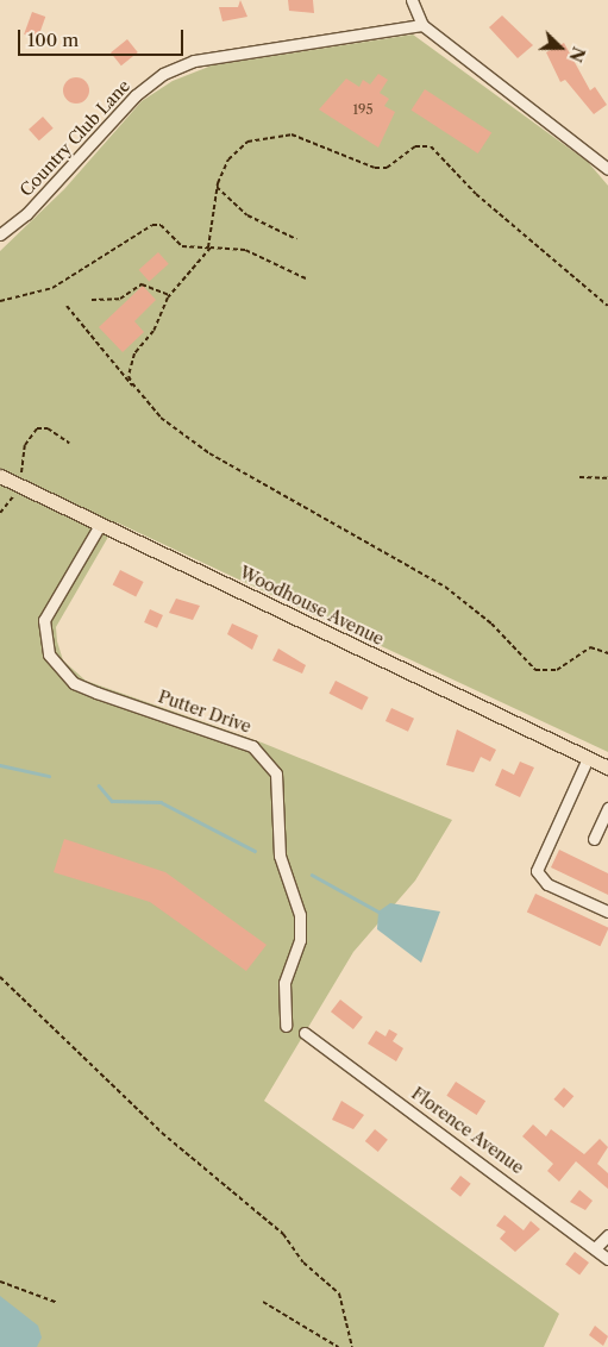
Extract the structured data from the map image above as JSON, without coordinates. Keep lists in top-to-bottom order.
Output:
{
  "streets": {
    "main road": ["Woodhouse Avenue"],
    "street": ["Country Club Lane", "Putter Drive", "Florence Avenue"]
  },
  "crossings": [
    ["Woodhouse Avenue", "Putter Drive"]
  ],
  "house_numbers": ["195"],
  "scale_bar": "100 m",
  "north": "right"
}
